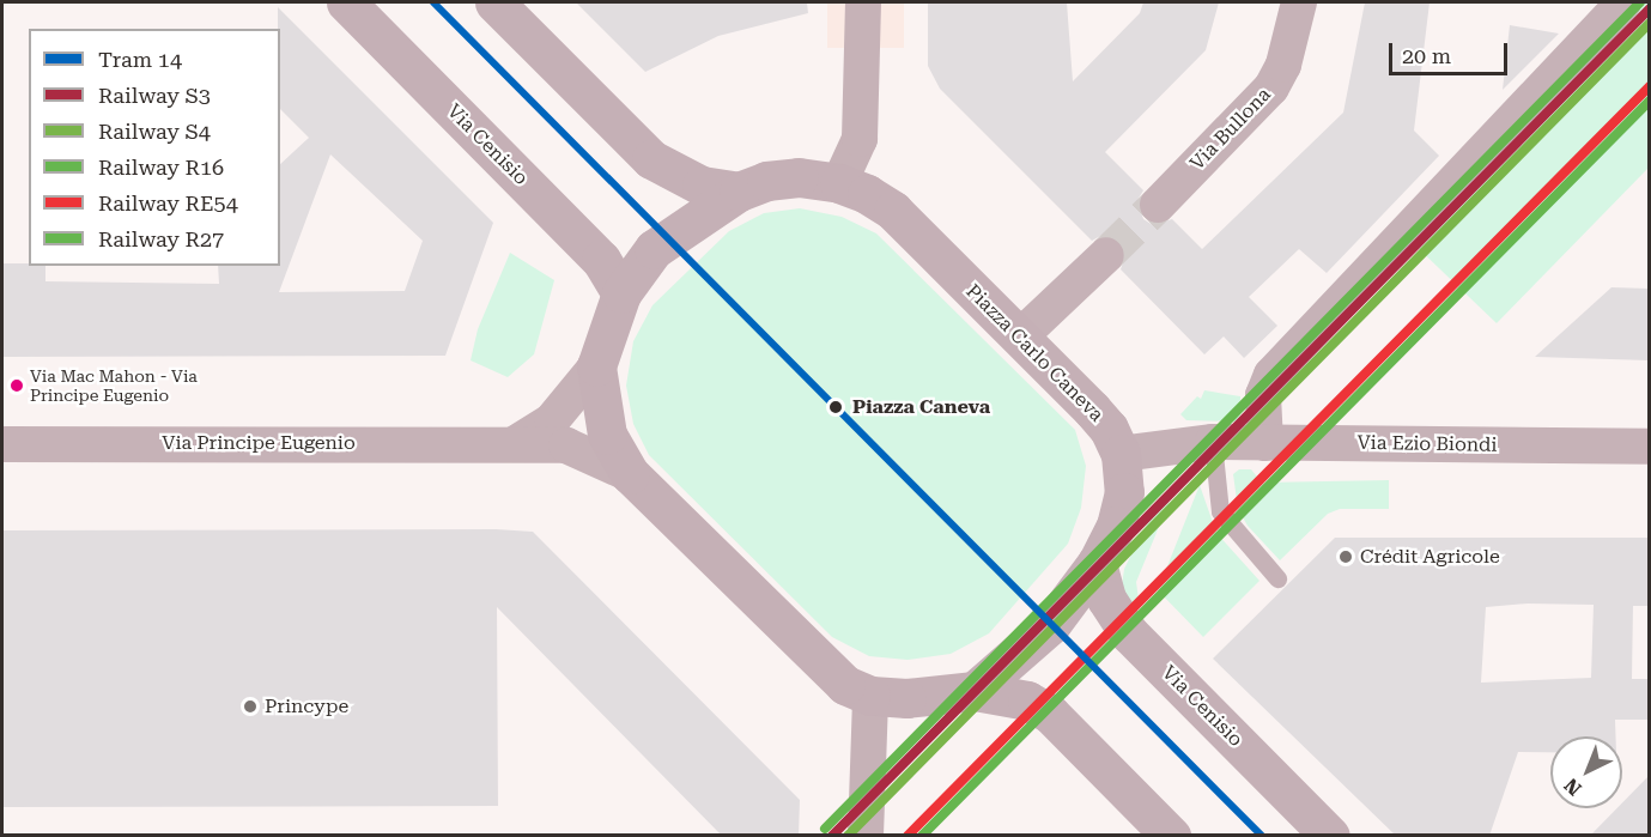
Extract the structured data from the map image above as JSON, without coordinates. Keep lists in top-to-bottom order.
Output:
{
  "streets": {
    "main road": ["Via Cenisio", "Piazza Carlo Caneva"],
    "street": ["Via Bullona", "Via Principe Eugenio", "Via Ezio Biondi"]
  },
  "crossings": [
    ["Via Cenisio", "Piazza Carlo Caneva"],
    ["Piazza Carlo Caneva", "Via Principe Eugenio"],
    ["Piazza Carlo Caneva", "Via Ezio Biondi"]
  ],
  "places": [
    "Via Mac Mahon - Via Principe Eugenio",
    "Piazza Caneva",
    "Crédit Agricole",
    "Princype"
  ],
  "lines": [
    "tram line 14",
    "rail line R16",
    "rail line S3",
    "rail line S4",
    "rail line RE54",
    "rail line R27"
  ],
  "legend": [
    "Tram 14",
    "Railway S3",
    "Railway S4",
    "Railway R16",
    "Railway RE54",
    "Railway R27"
  ],
  "scale_bar": "20 m",
  "north": "bottom left"
}
